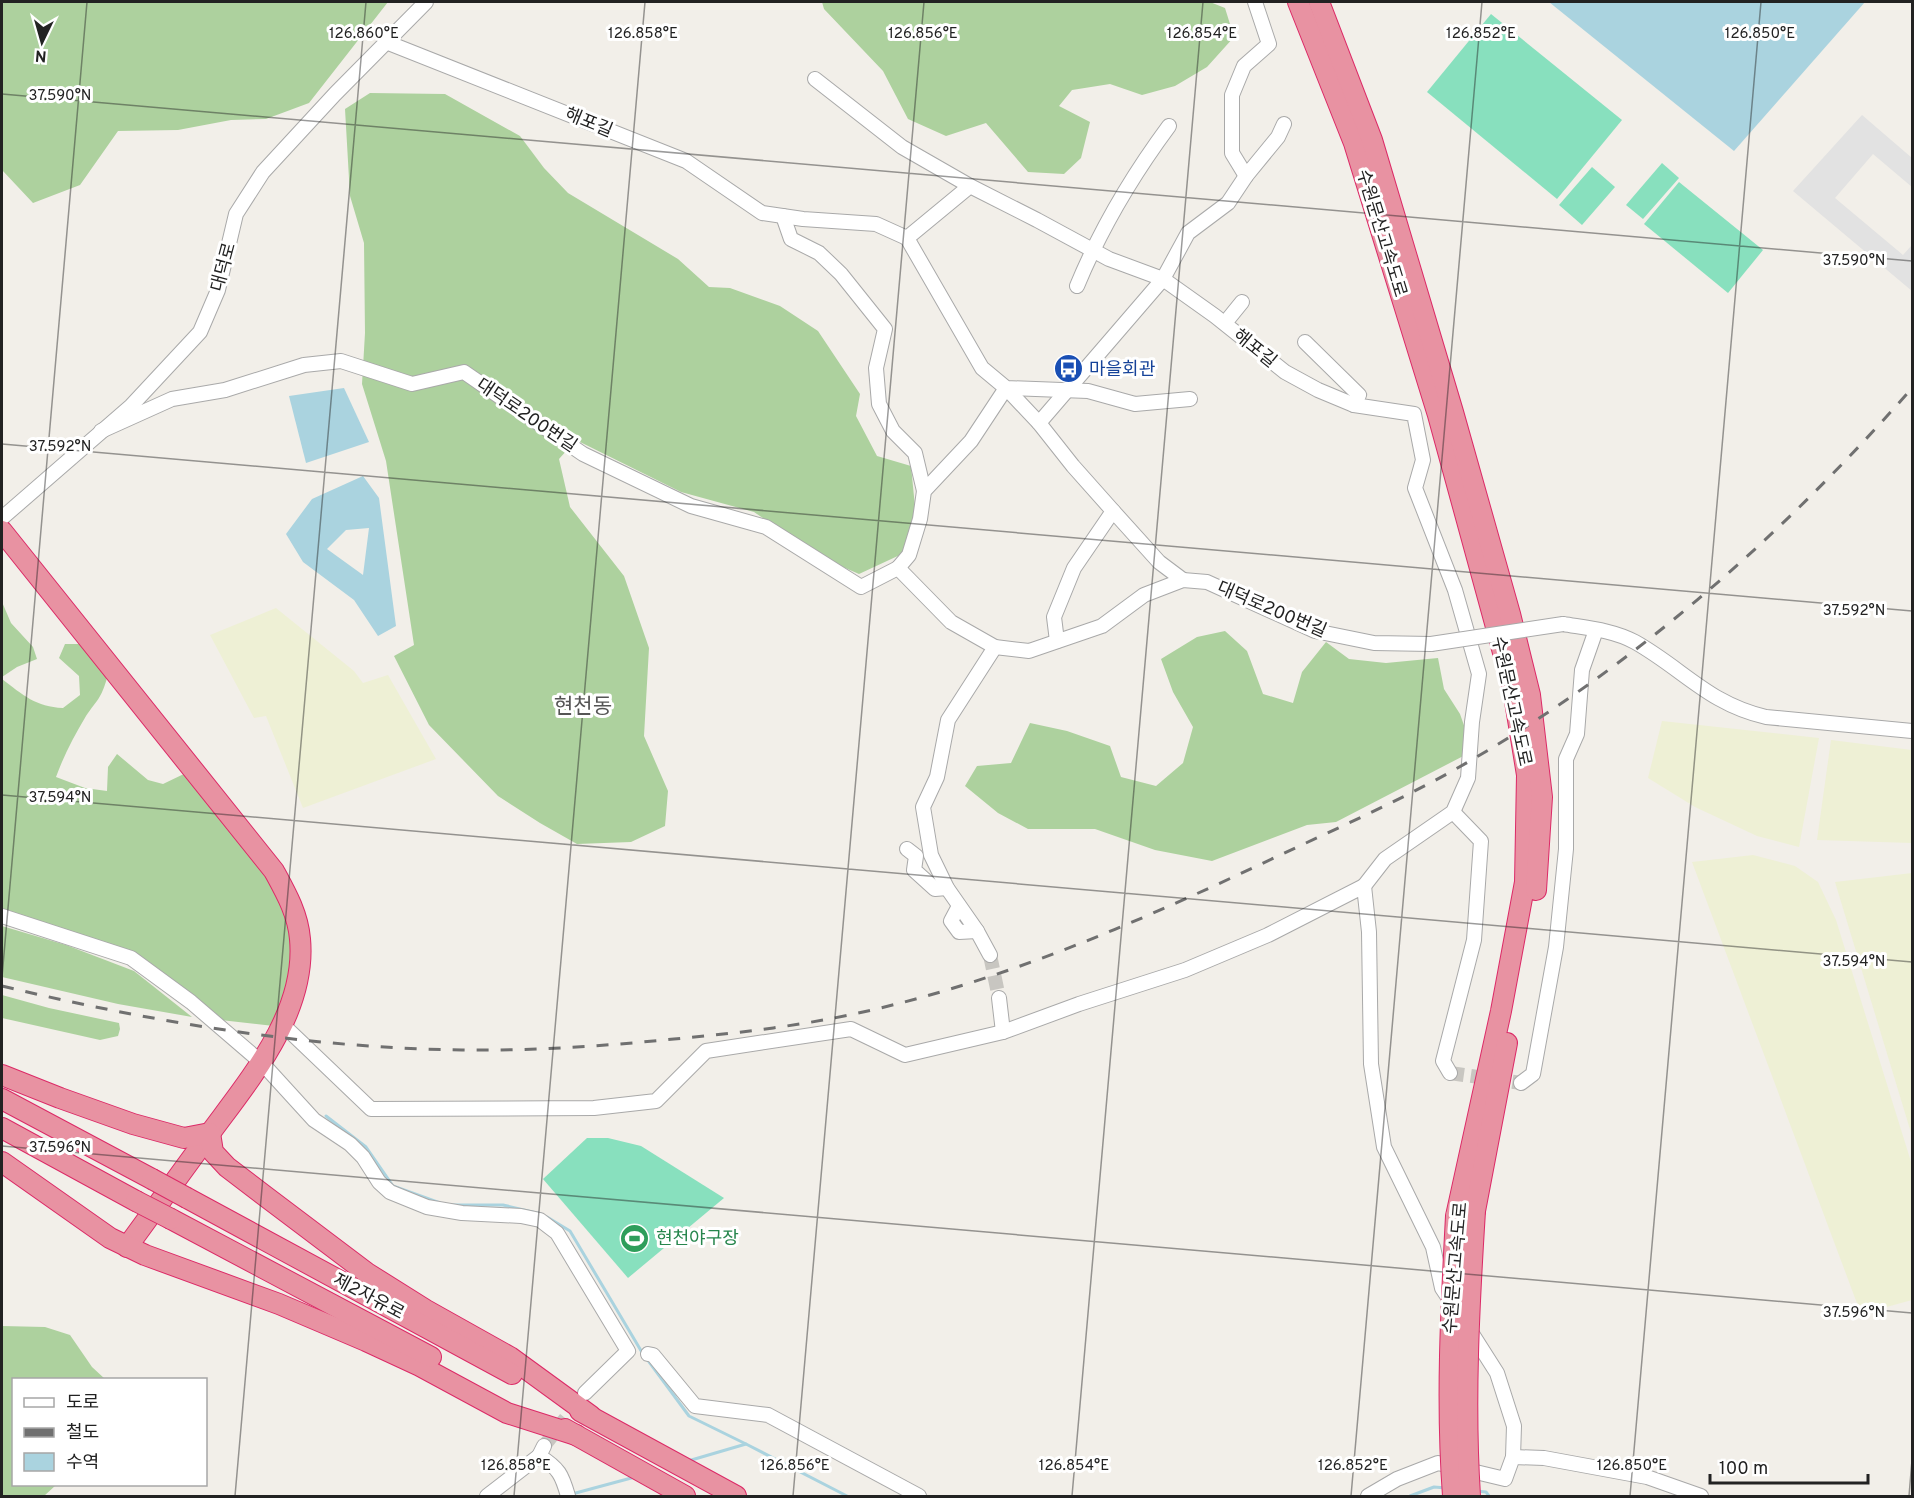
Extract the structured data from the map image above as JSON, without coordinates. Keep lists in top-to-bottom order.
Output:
{
  "streets": {
    "highway": ["수원문산고속도로", "제2자유로"],
    "street": ["해포길", "대덕로", "대덕로200번길"]
  },
  "crossings": [
    ["해포길", "대덕로"],
    ["대덕로", "대덕로200번길"]
  ],
  "districts": ["현천동"],
  "places": {
    "bus stop": ["마을회관"],
    "sports": ["현천야구장"]
  },
  "legend": ["도로", "철도", "수역"],
  "scale_bar": "100 m",
  "north": "bottom",
  "coordinates": [
    "126.860°E",
    "126.858°E",
    "126.856°E",
    "126.854°E",
    "126.852°E",
    "126.850°E",
    "37.590°N",
    "37.592°N",
    "37.594°N",
    "37.596°N"
  ]
}
